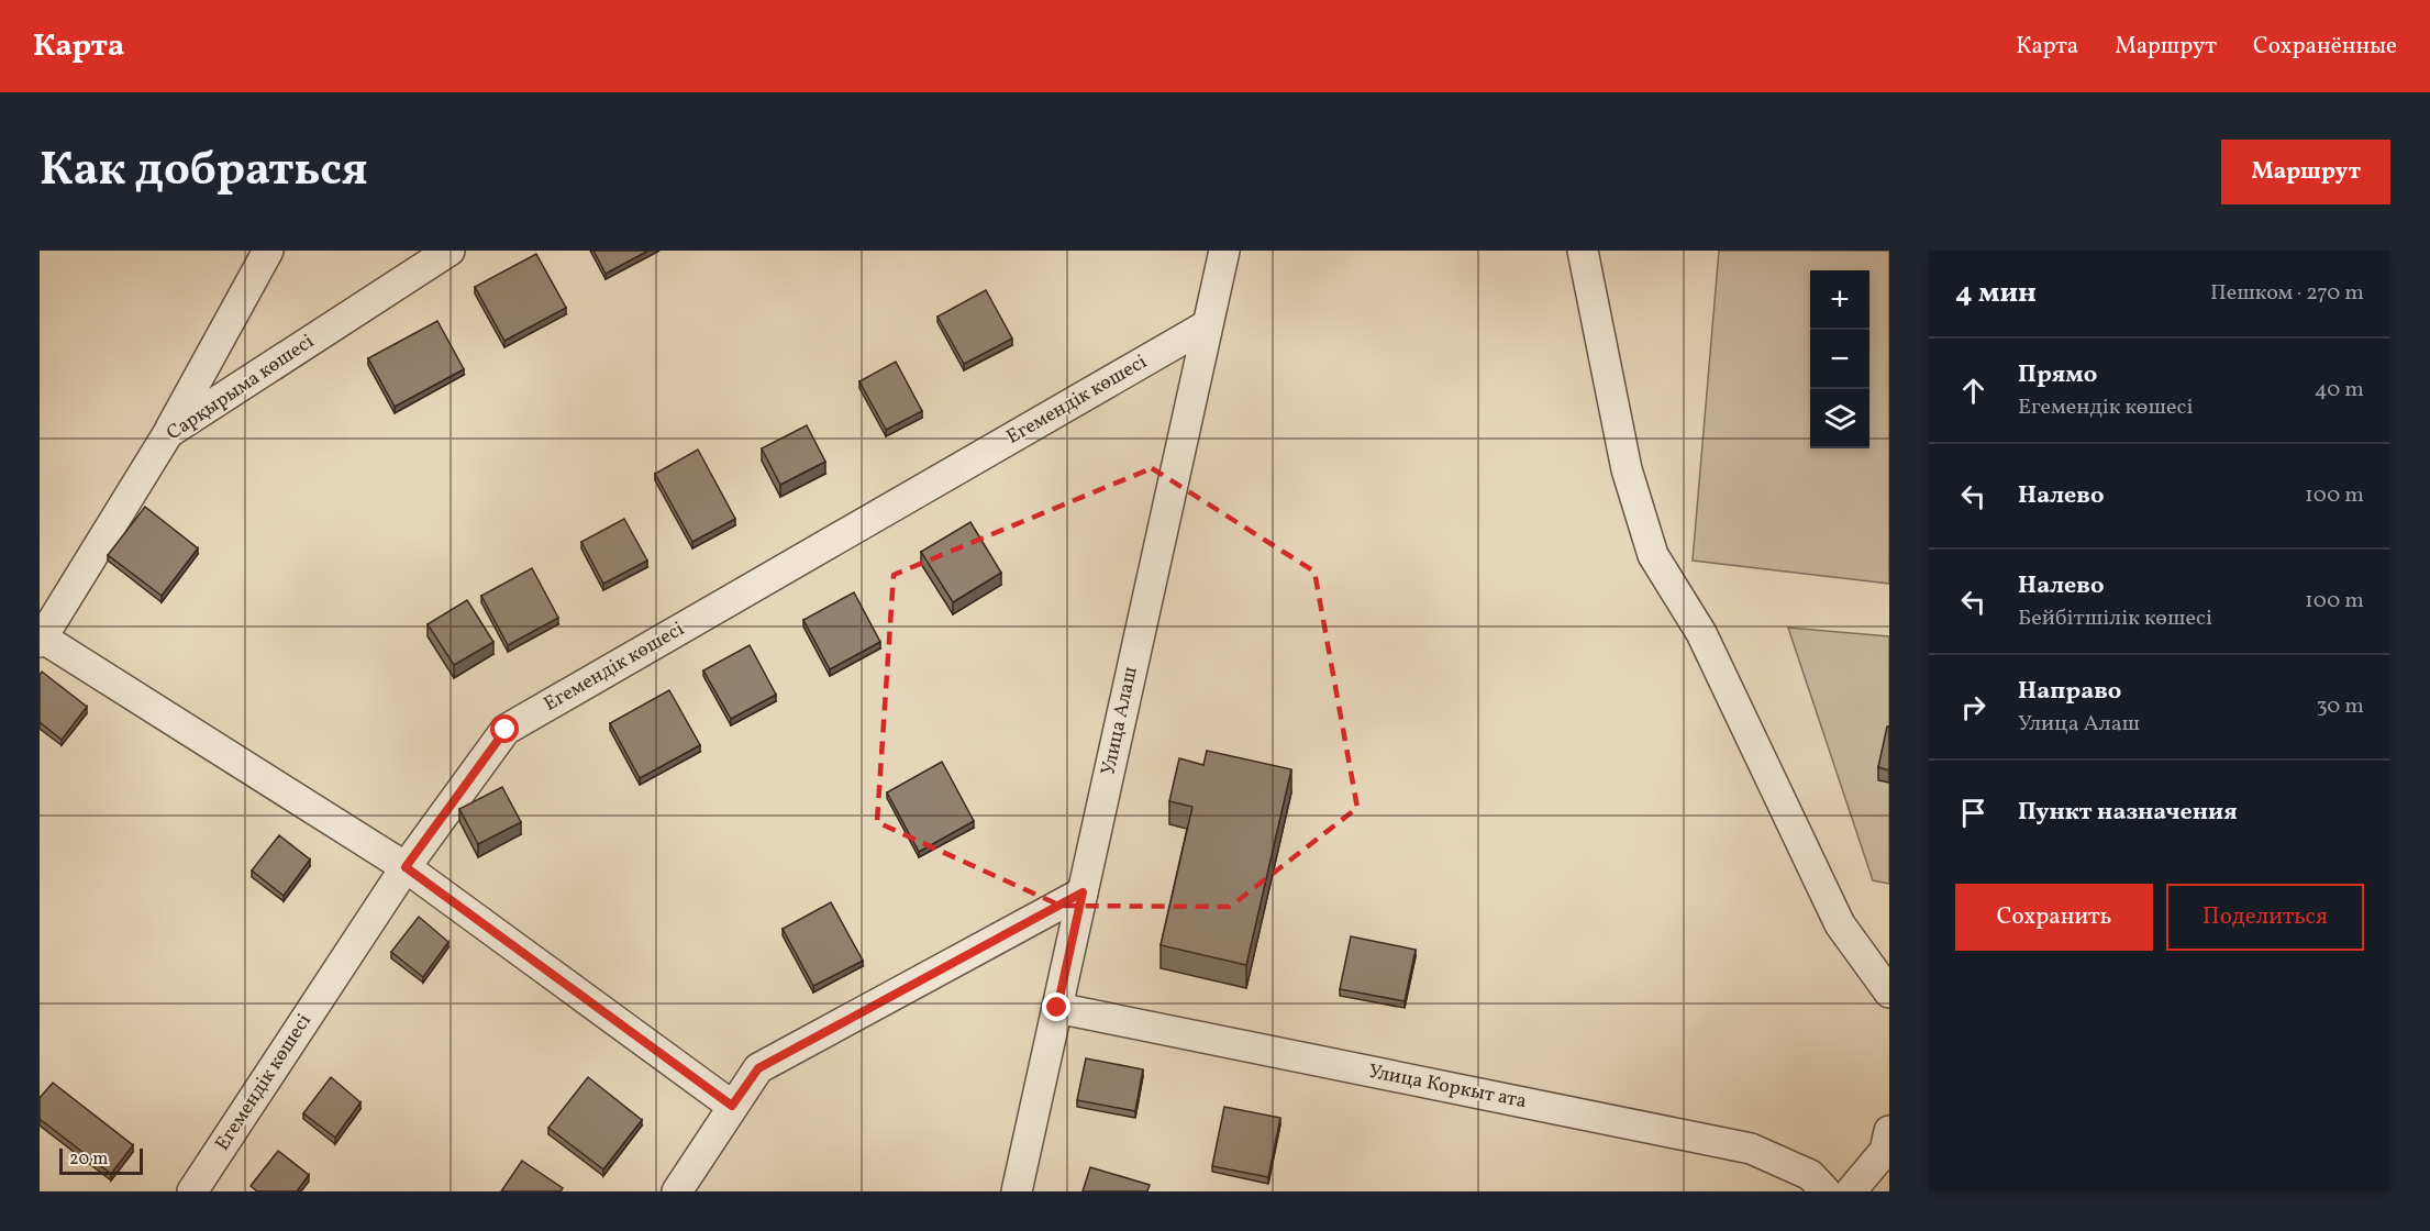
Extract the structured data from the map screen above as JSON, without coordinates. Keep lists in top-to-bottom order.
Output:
{
  "streets": {
    "street": [
      "Сарқырыма көшесі",
      "Егемендік көшесі",
      "Улица Алаш",
      "Улица Коркыт ата"
    ]
  },
  "crossings": [
    ["Егемендік көшесі", "Улица Алаш"],
    ["Улица Алаш", "Улица Коркыт ата"]
  ],
  "scale_bar": "20 m",
  "page": {
    "header": "Карта",
    "nav": ["Карта", "Маршрут", "Сохранённые"],
    "title": "Как добраться",
    "buttons": [
      "Маршрут",
      ["Сохранить", "Поделиться"]
    ],
    "heading": ["4 мин", "Пешком · 270 m"],
    "map_buttons": ["+", "−"],
    "list": [
      ["Прямо", "Егемендік көшесі", "40 m"],
      ["Налево", "100 m"],
      ["Налево", "Бейбітшілік көшесі", "100 m"],
      ["Направо", "Улица Алаш", "30 m"],
      "Пункт назначения"
    ],
    "scale": "20 m"
  }
}
